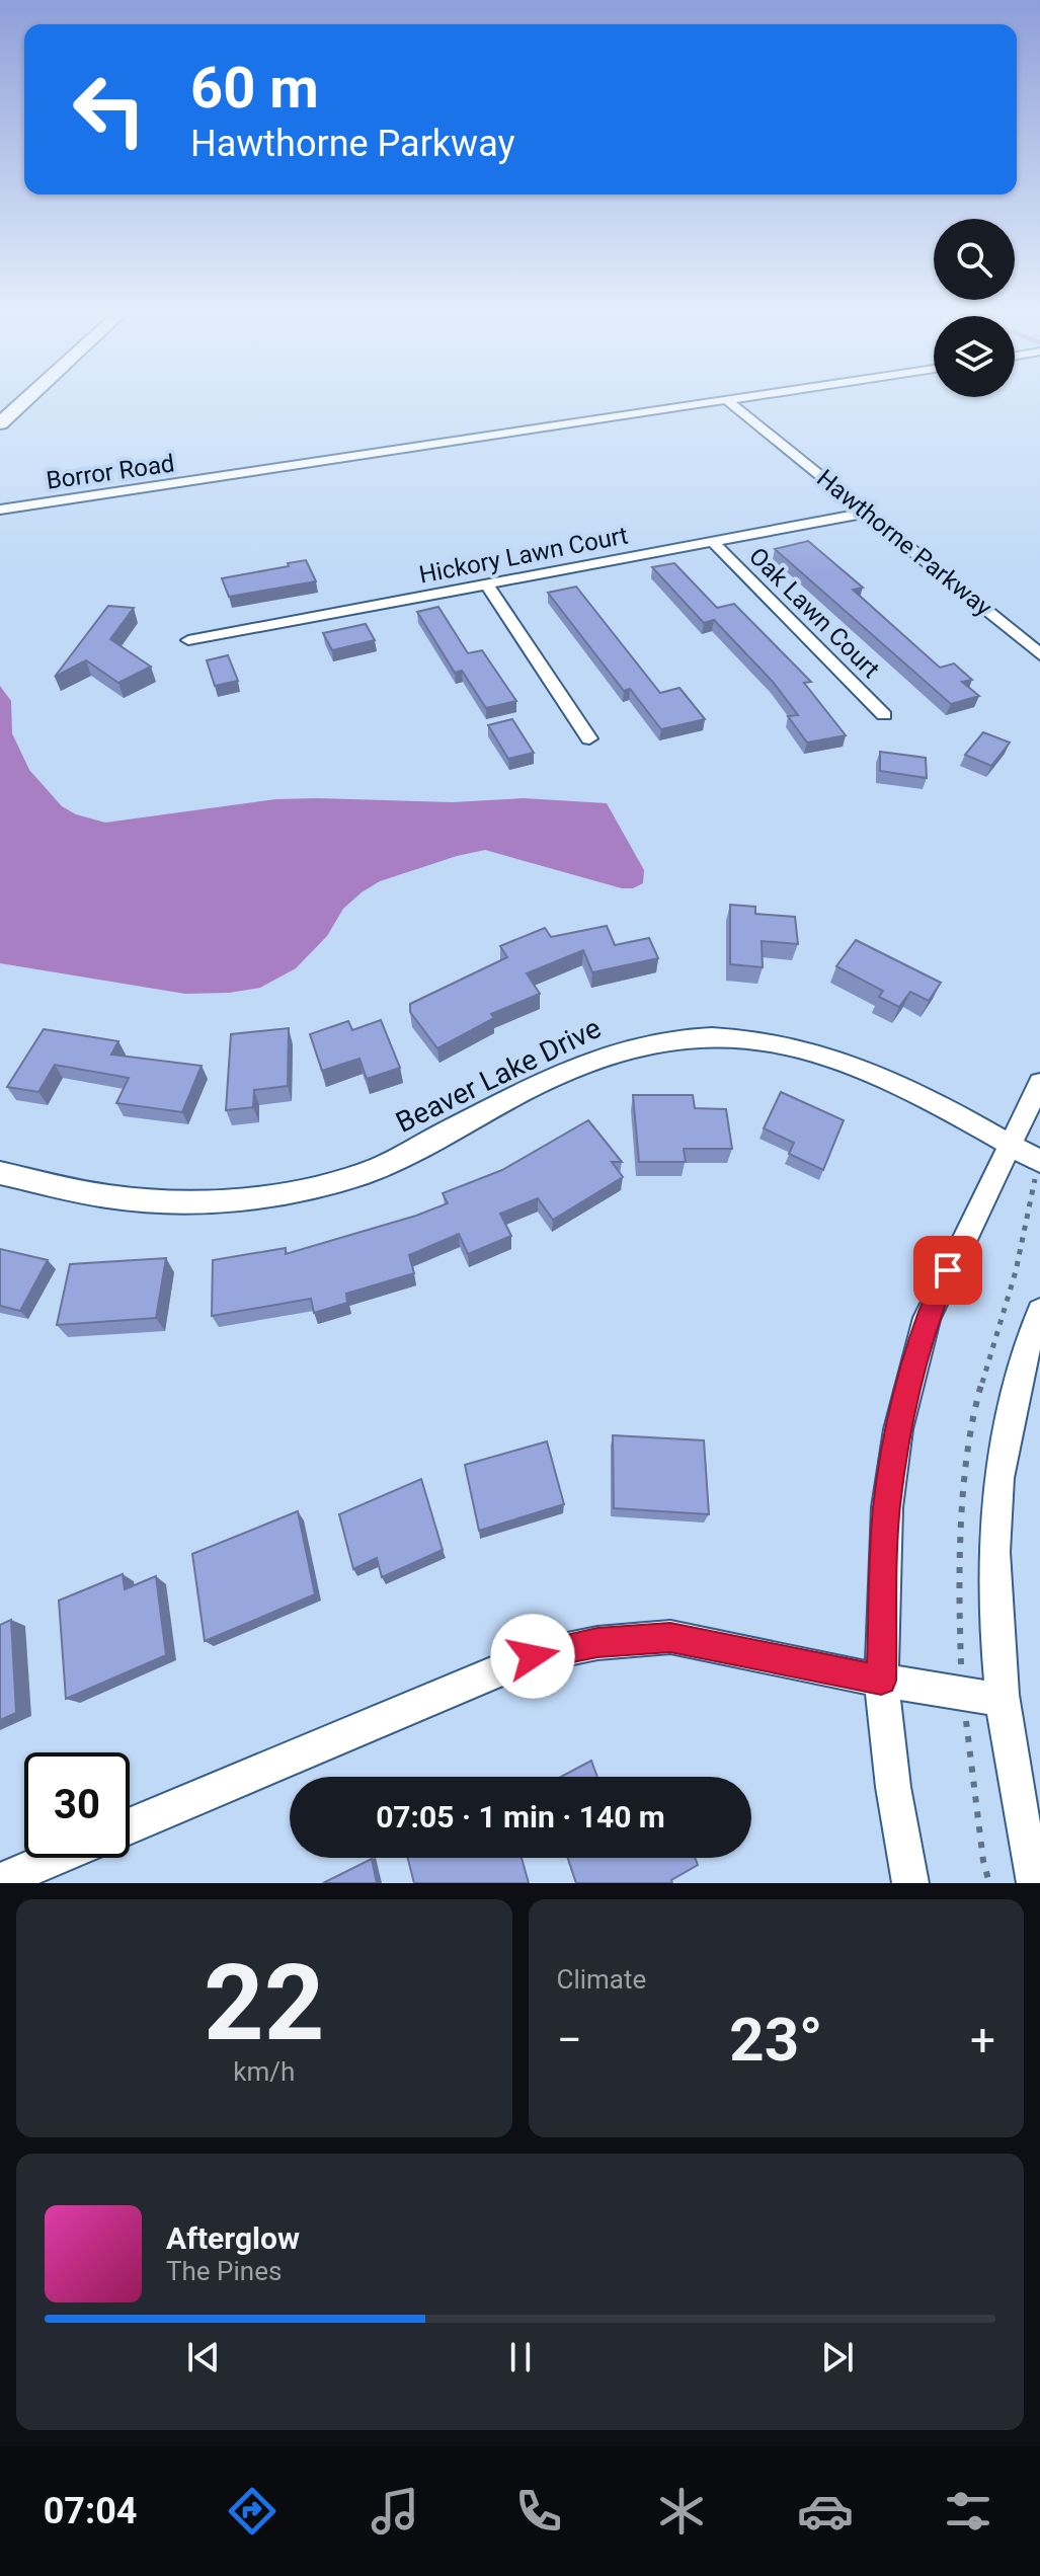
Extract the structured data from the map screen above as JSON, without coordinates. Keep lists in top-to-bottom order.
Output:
{
  "streets": {
    "street": [
      "Borror Road",
      "Hawthorne Parkway",
      "Hickory Lawn Court",
      "Oak Lawn Court",
      "Beaver Lake Drive"
    ]
  },
  "crossings": [
    ["Borror Road", "Hawthorne Parkway"],
    ["Hawthorne Parkway", "Hickory Lawn Court"],
    ["Hickory Lawn Court", "Oak Lawn Court"]
  ],
  "page": {
    "turn": ["60 m", "Hawthorne Parkway"],
    "limit": "30",
    "trip": "07:05 · 1 min · 140 m",
    "tile": [
      ["22", "km/h"],
      "Climate"
    ],
    "heat": ["−", "23°", "+"],
    "song": ["Afterglow", "The Pines"],
    "tabs": "07:04"
  }
}
